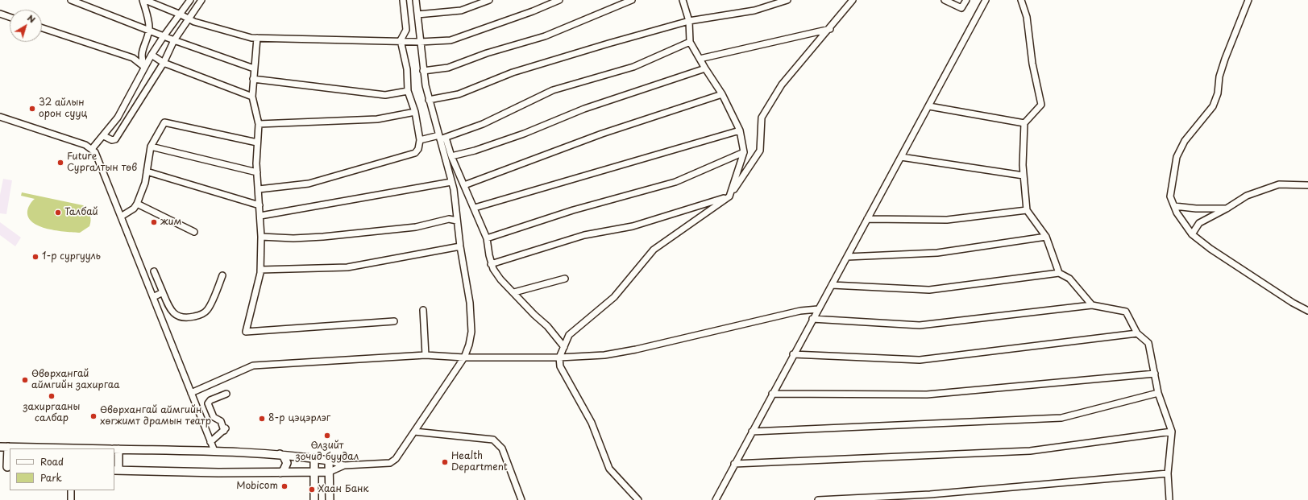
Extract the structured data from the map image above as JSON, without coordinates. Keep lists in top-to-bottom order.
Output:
{
  "places": [
    "32 айлын орон сууц",
    "Future Сургалтын төв",
    "Талбай",
    "жим",
    "1-р сургууль",
    "Өвөрхангай аймгийн захиргаа",
    "захиргааны салбар",
    "Өвөрхангай аймгийн хөгжимт драмын театр",
    "8-р цэцэрлэг",
    "Өлзийт зочид буудал",
    "Health Department",
    "Mobicom",
    "Хаан Банк"
  ],
  "legend": ["Road", "Park"],
  "north": "top right"
}
